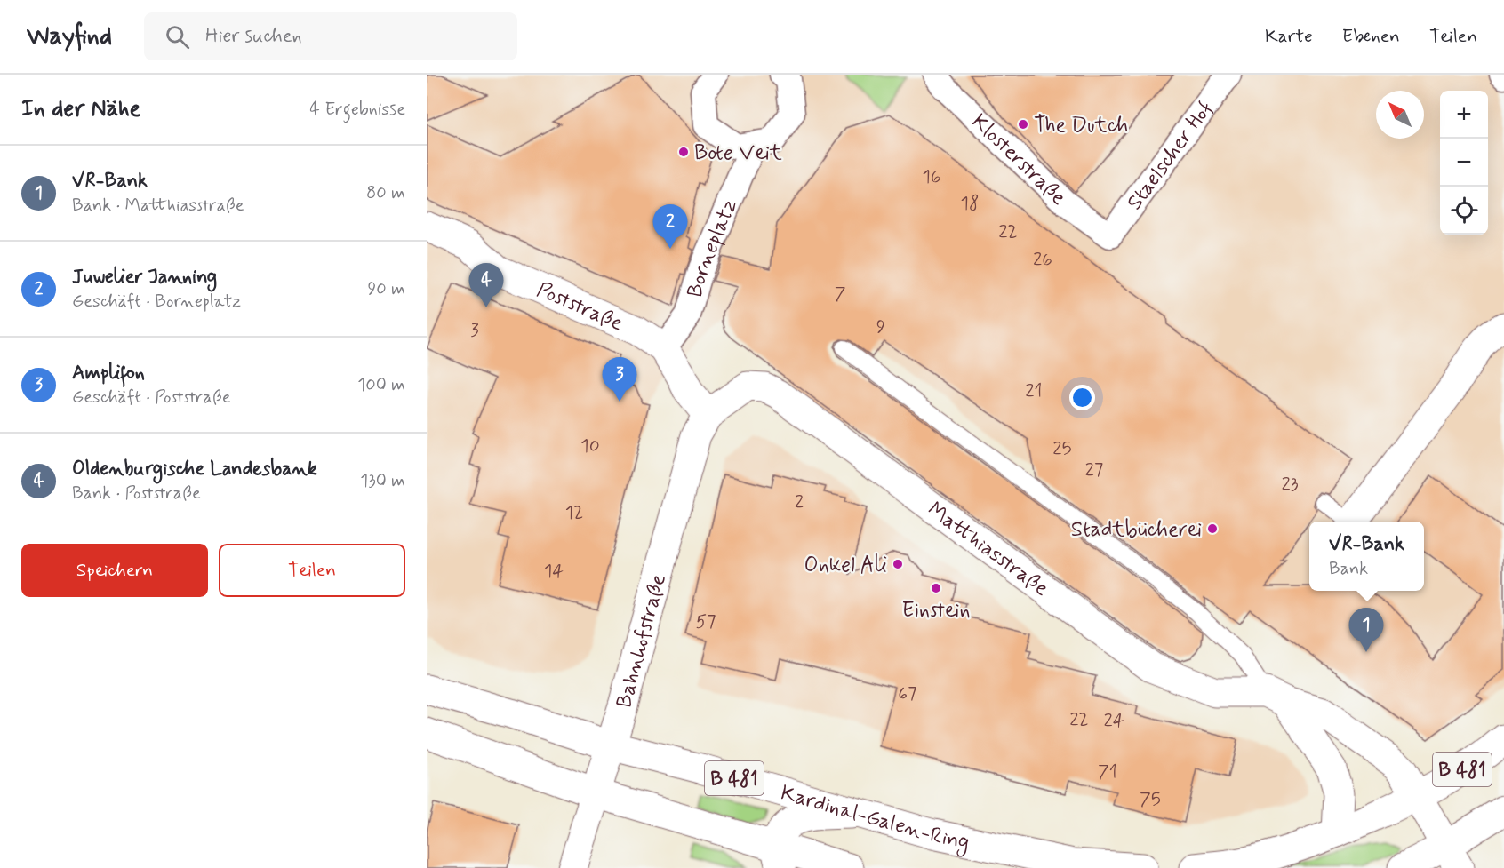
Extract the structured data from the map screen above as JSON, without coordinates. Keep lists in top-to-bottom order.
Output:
{
  "streets": {
    "street": [
      "Staelscher Hof",
      "Klosterstraße",
      "Borneplatz",
      "Poststraße",
      "Matthiasstraße",
      "Bahnhofstraße",
      "B 481",
      "Kardinal-Galen-Ring"
    ]
  },
  "crossings": [
    ["Staelscher Hof", "Klosterstraße"],
    ["Borneplatz", "Poststraße"],
    ["Poststraße", "Matthiasstraße"],
    ["Poststraße", "Bahnhofstraße"],
    ["Matthiasstraße", "Bahnhofstraße"],
    ["Matthiasstraße", "B 481"],
    ["Bahnhofstraße", "B 481"],
    ["Bahnhofstraße", "Kardinal-Galen-Ring"]
  ],
  "places": [
    "The Dutch",
    "Bote Veit",
    "Stadtbücherei",
    "Onkel Ali",
    "Einstein"
  ],
  "house_numbers": [
    "16",
    "18",
    "22",
    "26",
    "7",
    "9",
    "3",
    "21",
    "10",
    "25",
    "27",
    "23",
    "2",
    "12",
    "14",
    "57",
    "67",
    "22",
    "24",
    "71",
    "75"
  ],
  "north": "top left",
  "page": {
    "header": "Wayfind",
    "search": "Hier suchen",
    "nav": ["Karte", "Ebenen", "Teilen"],
    "heading": ["In der Nähe", "4 Ergebnisse"],
    "map_buttons": ["+", "−"],
    "list": [
      {
        "mark": "1",
        "name": "VR-Bank",
        "note": "Bank · Matthiasstraße",
        "value": "80 m"
      },
      {
        "mark": "2",
        "name": "Juwelier Janning",
        "note": "Geschäft · Borneplatz",
        "value": "90 m"
      },
      {
        "mark": "3",
        "name": "Amplifon",
        "note": "Geschäft · Poststraße",
        "value": "100 m"
      },
      {
        "mark": "4",
        "name": "Oldenburgische Landesbank",
        "note": "Bank · Poststraße",
        "value": "130 m"
      }
    ],
    "pins": [
      "2",
      "4",
      "3",
      "1"
    ],
    "popup": ["VR-Bank", "Bank"],
    "buttons": ["Speichern", "Teilen"]
  }
}
